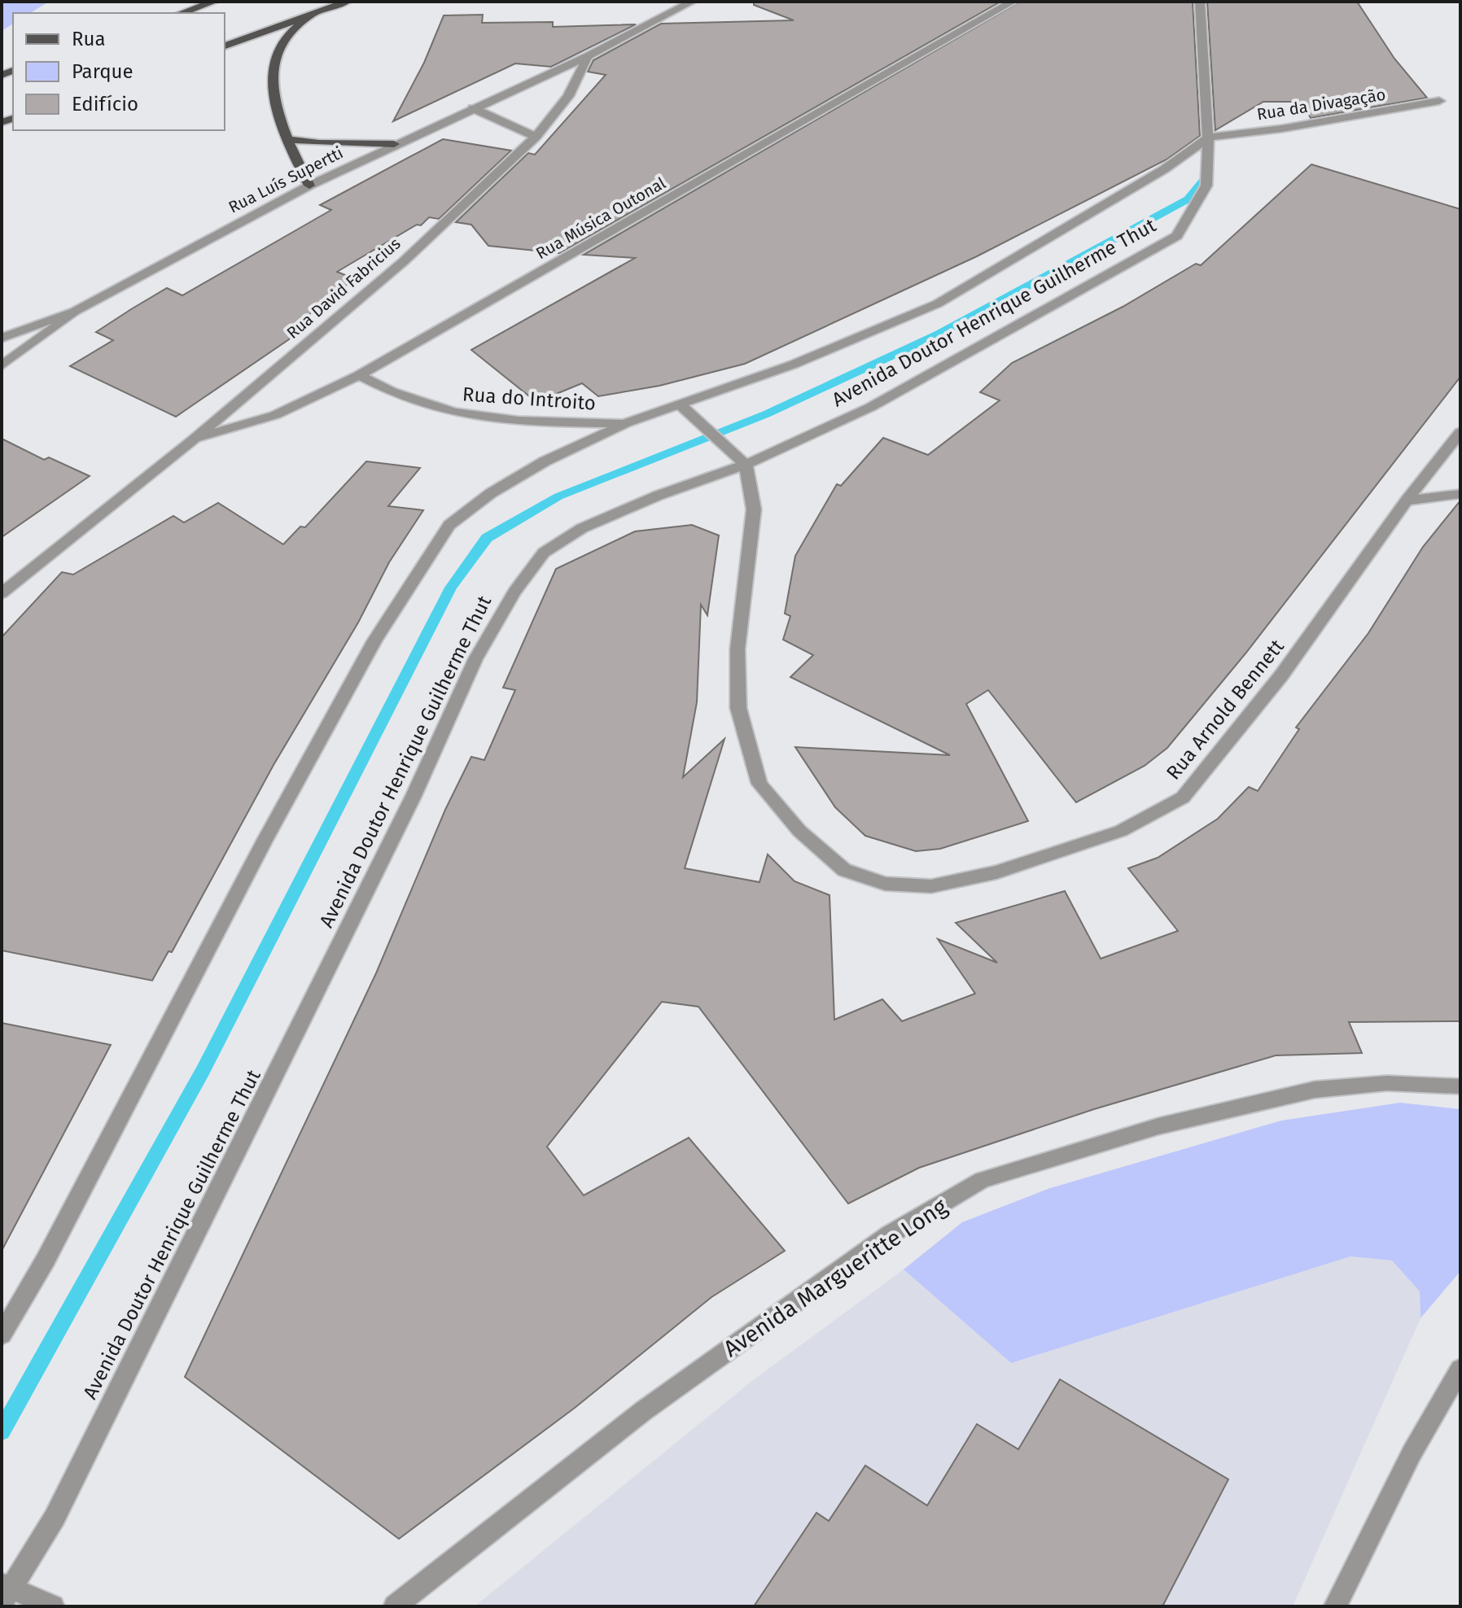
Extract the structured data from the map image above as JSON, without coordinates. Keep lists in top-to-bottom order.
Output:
{
  "streets": {
    "street": [
      "Rua da Divagação",
      "Rua Luís Supertti",
      "Rua Música Outonal",
      "Rua David Fabricius",
      "Avenida Doutor Henrique Guilherme Thut",
      "Rua do Introito",
      "Rua Arnold Bennett",
      "Avenida Margueritte Long"
    ]
  },
  "crossings": [
    ["Rua da Divagação", "Avenida Doutor Henrique Guilherme Thut"],
    ["Rua Luís Supertti", "Rua David Fabricius"],
    ["Rua Música Outonal", "Rua David Fabricius"],
    ["Rua Música Outonal", "Rua do Introito"],
    ["Avenida Doutor Henrique Guilherme Thut", "Rua do Introito"],
    ["Avenida Doutor Henrique Guilherme Thut", "Rua Arnold Bennett"]
  ],
  "legend": ["Rua", "Parque", "Edifício"]
}
